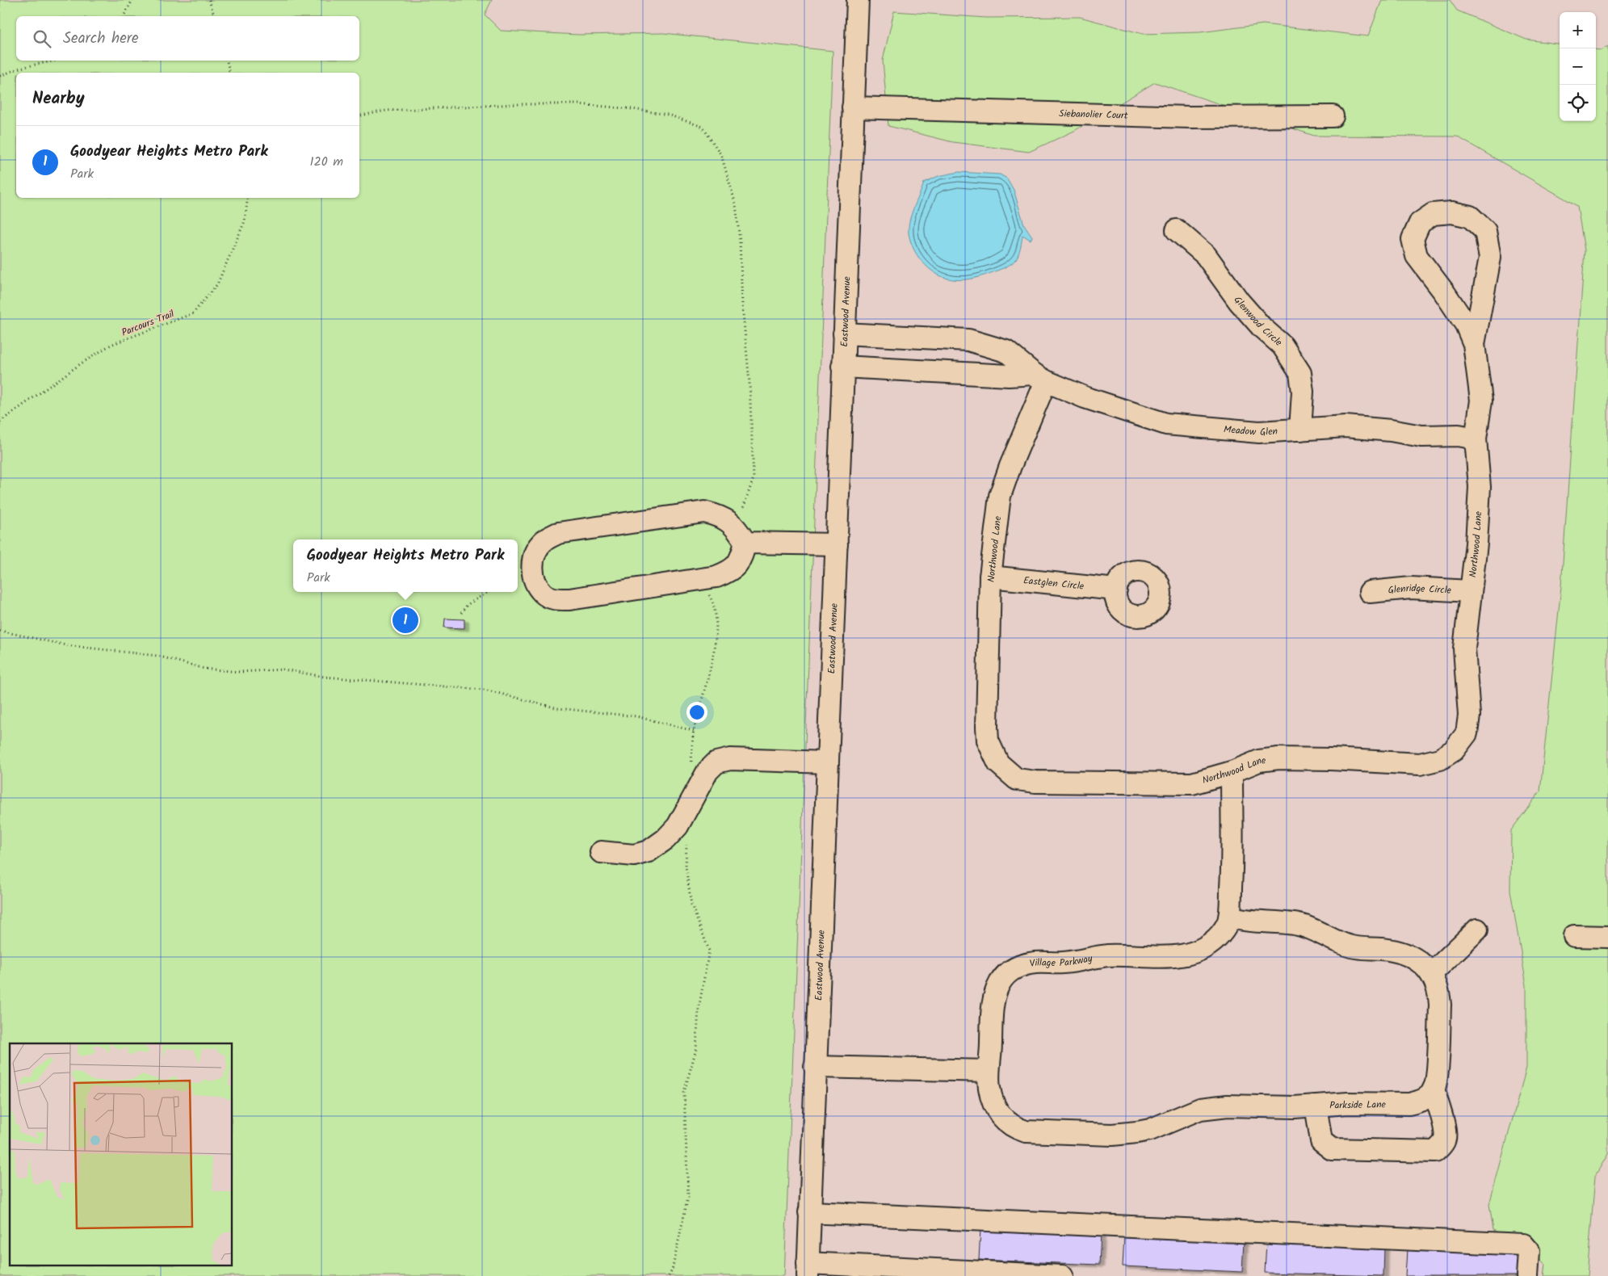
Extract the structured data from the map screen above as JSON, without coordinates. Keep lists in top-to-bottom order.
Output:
{
  "streets": {
    "street": [
      "Siebanolier Court",
      "Eastwood Avenue",
      "Glenwood Circle",
      "Meadow Glen",
      "Northwood Lane",
      "Eastglen Circle",
      "Glenridge Circle",
      "Village Parkway",
      "Parkside Lane"
    ],
    "path": ["Parcours Trail"]
  },
  "crossings": [
    ["Siebanolier Court", "Eastwood Avenue"],
    ["Eastwood Avenue", "Meadow Glen"],
    ["Glenwood Circle", "Meadow Glen"],
    ["Meadow Glen", "Northwood Lane"],
    ["Northwood Lane", "Eastglen Circle"],
    ["Northwood Lane", "Glenridge Circle"],
    ["Northwood Lane", "Village Parkway"],
    ["Village Parkway", "Parkside Lane"]
  ],
  "page": {
    "map_buttons": ["+", "−"],
    "search": "Search here",
    "heading": "Nearby",
    "list": [
      {
        "mark": "1",
        "name": "Goodyear Heights Metro Park",
        "note": "Park",
        "value": "120 m"
      }
    ],
    "popup": ["Goodyear Heights Metro Park", "Park"],
    "pins": "1"
  }
}
